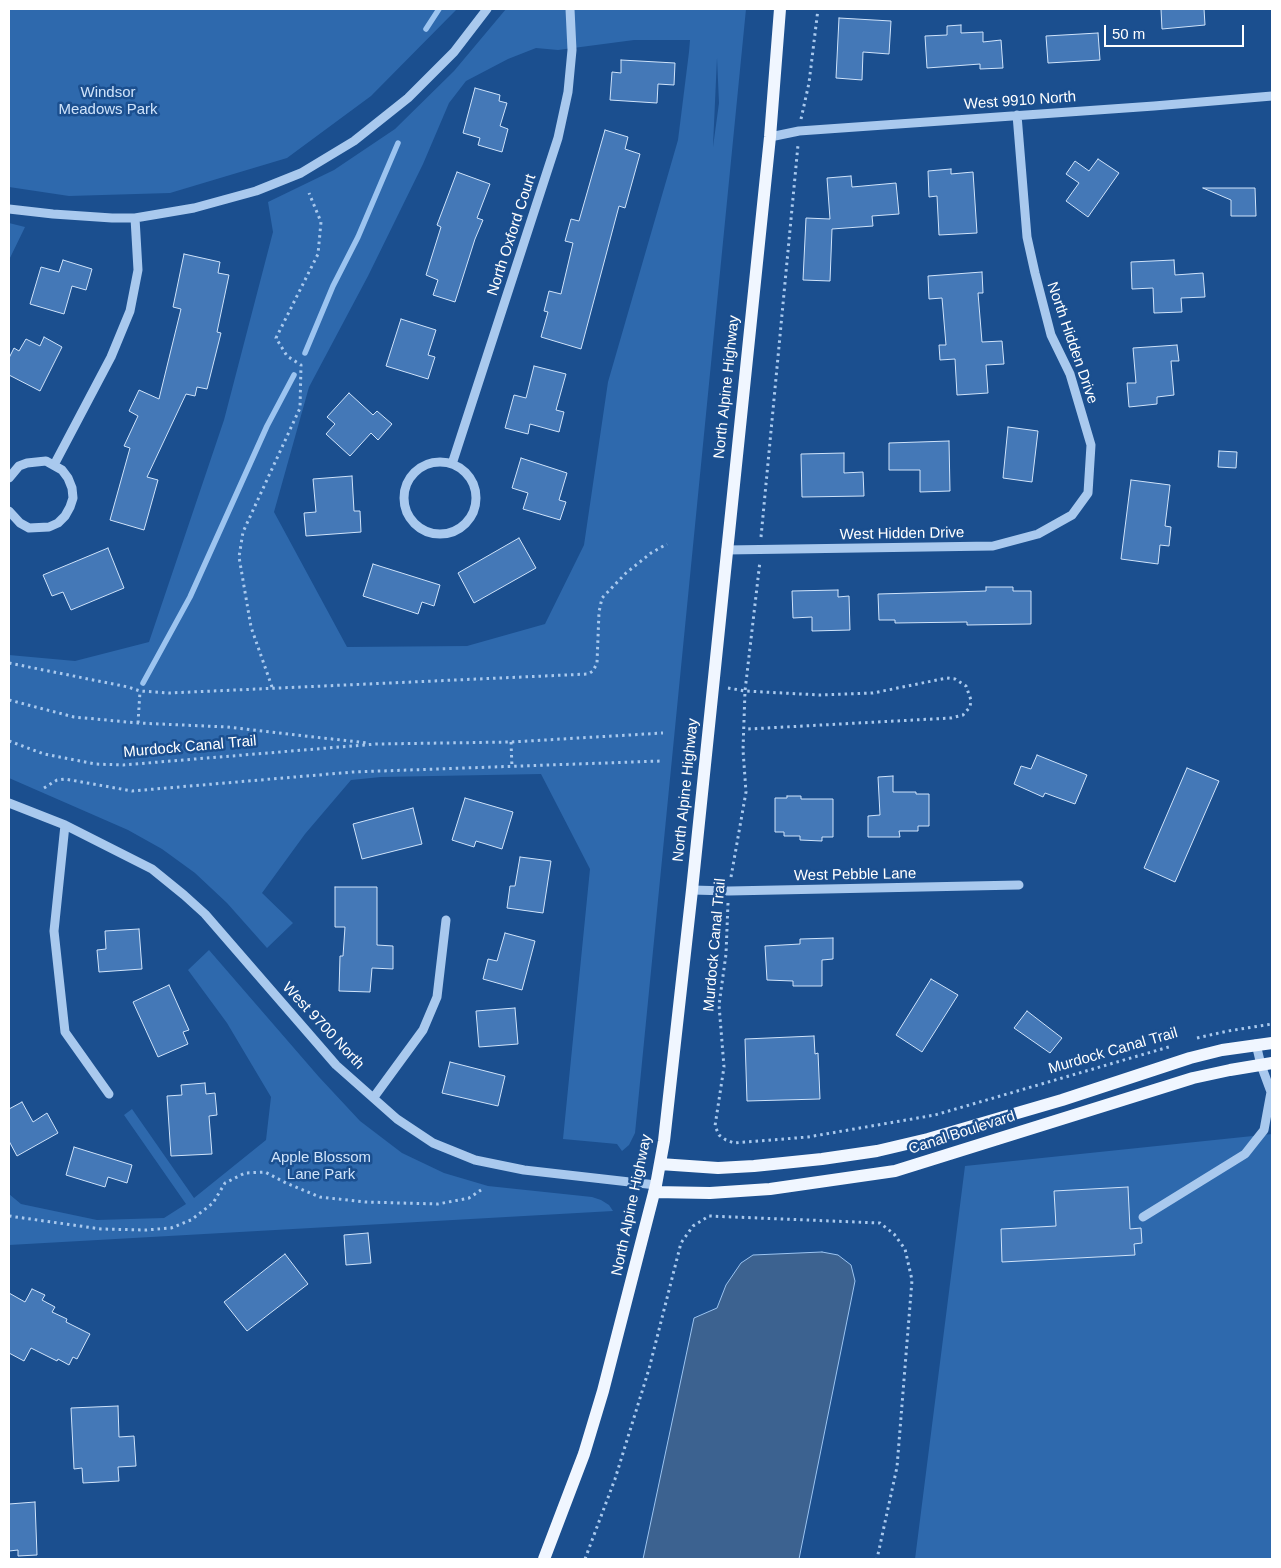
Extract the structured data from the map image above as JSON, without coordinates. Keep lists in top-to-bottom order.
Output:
{
  "streets": {
    "main road": ["North Alpine Highway", "Canal Boulevard"],
    "street": [
      "West 9910 North",
      "North Oxford Court",
      "North Hidden Drive",
      "West Hidden Drive",
      "West Pebble Lane",
      "West 9700 North"
    ],
    "path": ["Murdock Canal Trail"]
  },
  "crossings": [
    ["West 9910 North", "North Hidden Drive"],
    ["West 9910 North", "North Alpine Highway"],
    ["West 9910 North", "Murdock Canal Trail"],
    ["North Hidden Drive", "West Hidden Drive"],
    ["North Alpine Highway", "West Hidden Drive"],
    ["North Alpine Highway", "West Pebble Lane"],
    ["North Alpine Highway", "West 9700 North"],
    ["North Alpine Highway", "Canal Boulevard"],
    ["West Hidden Drive", "Murdock Canal Trail"],
    ["Murdock Canal Trail", "West Pebble Lane"],
    ["West 9700 North", "Canal Boulevard"]
  ],
  "parks": ["Windsor Meadows Park", "Apple Blossom Lane Park"],
  "scale_bar": "50 m"
}
